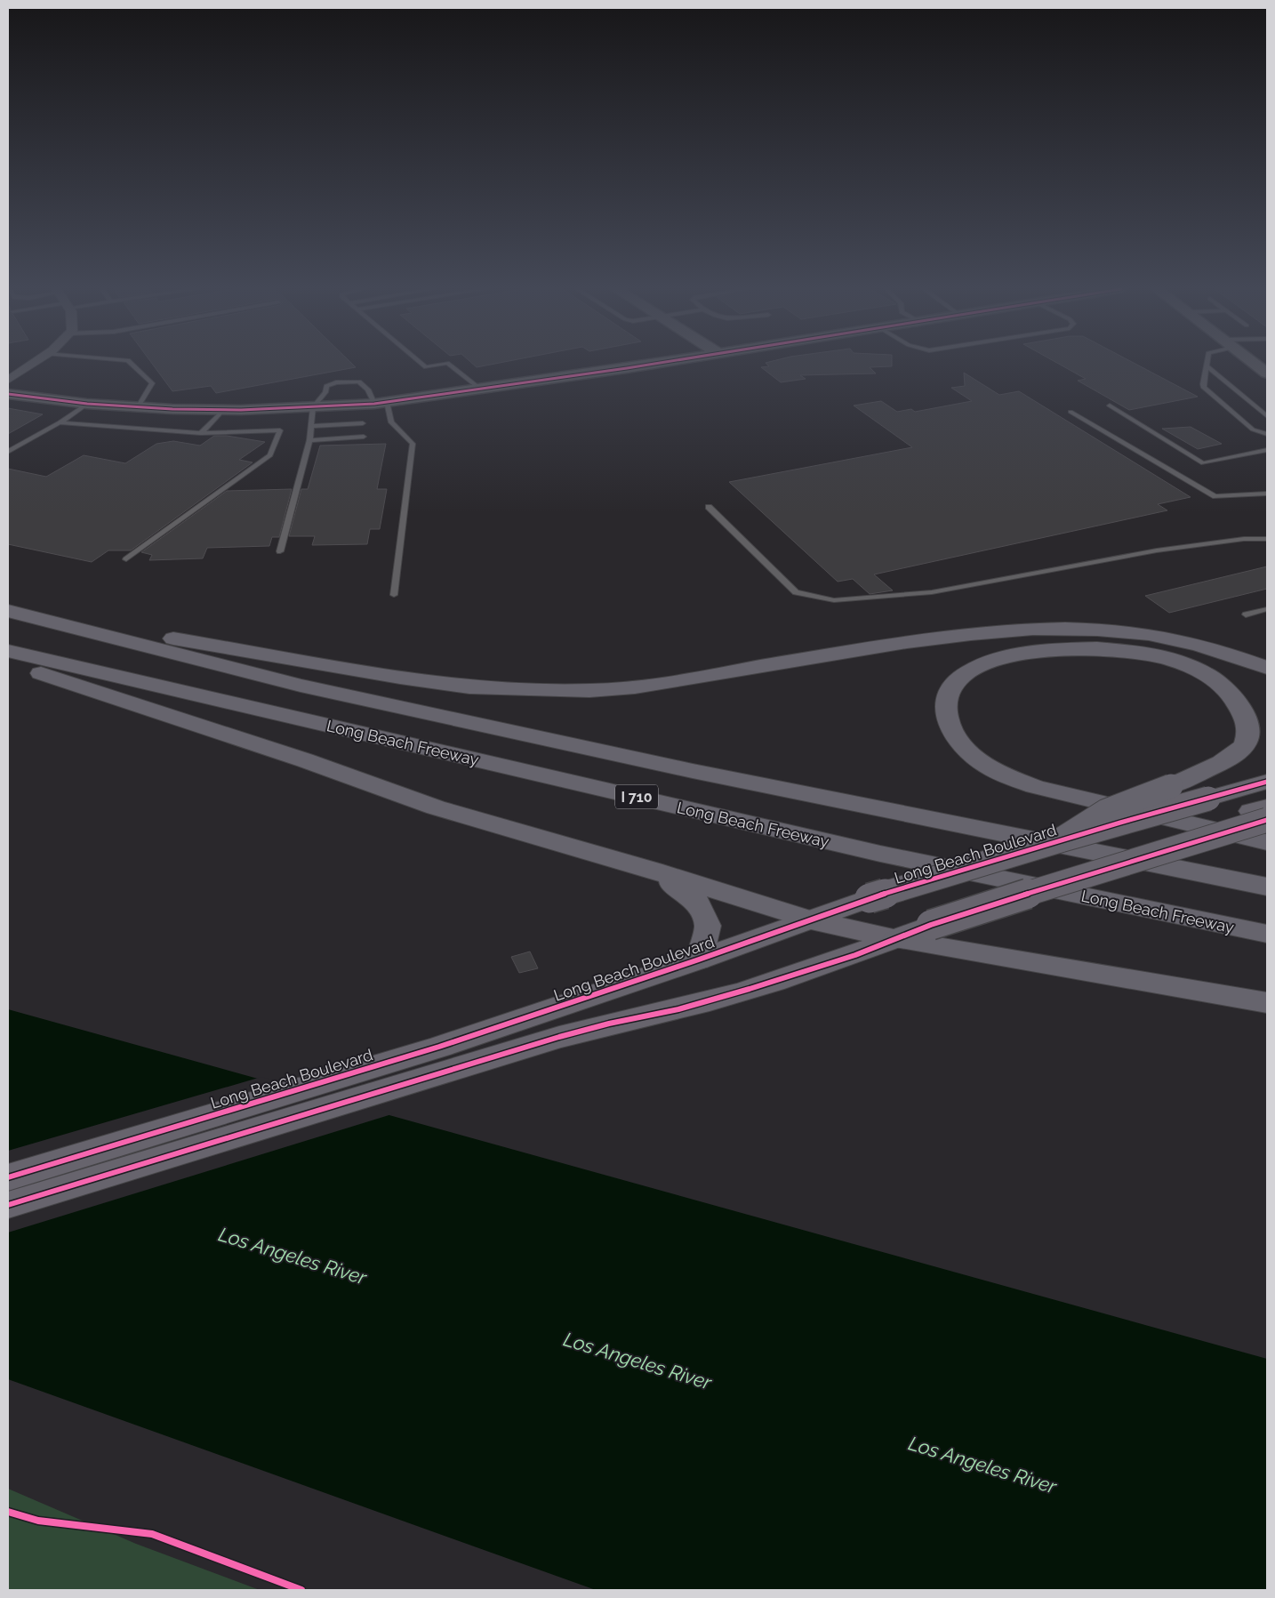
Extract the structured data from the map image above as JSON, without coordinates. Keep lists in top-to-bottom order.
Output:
{
  "streets": {
    "highway": ["Long Beach Freeway", "I 710"],
    "main road": ["Long Beach Boulevard"]
  },
  "water": ["Los Angeles River"]
}
